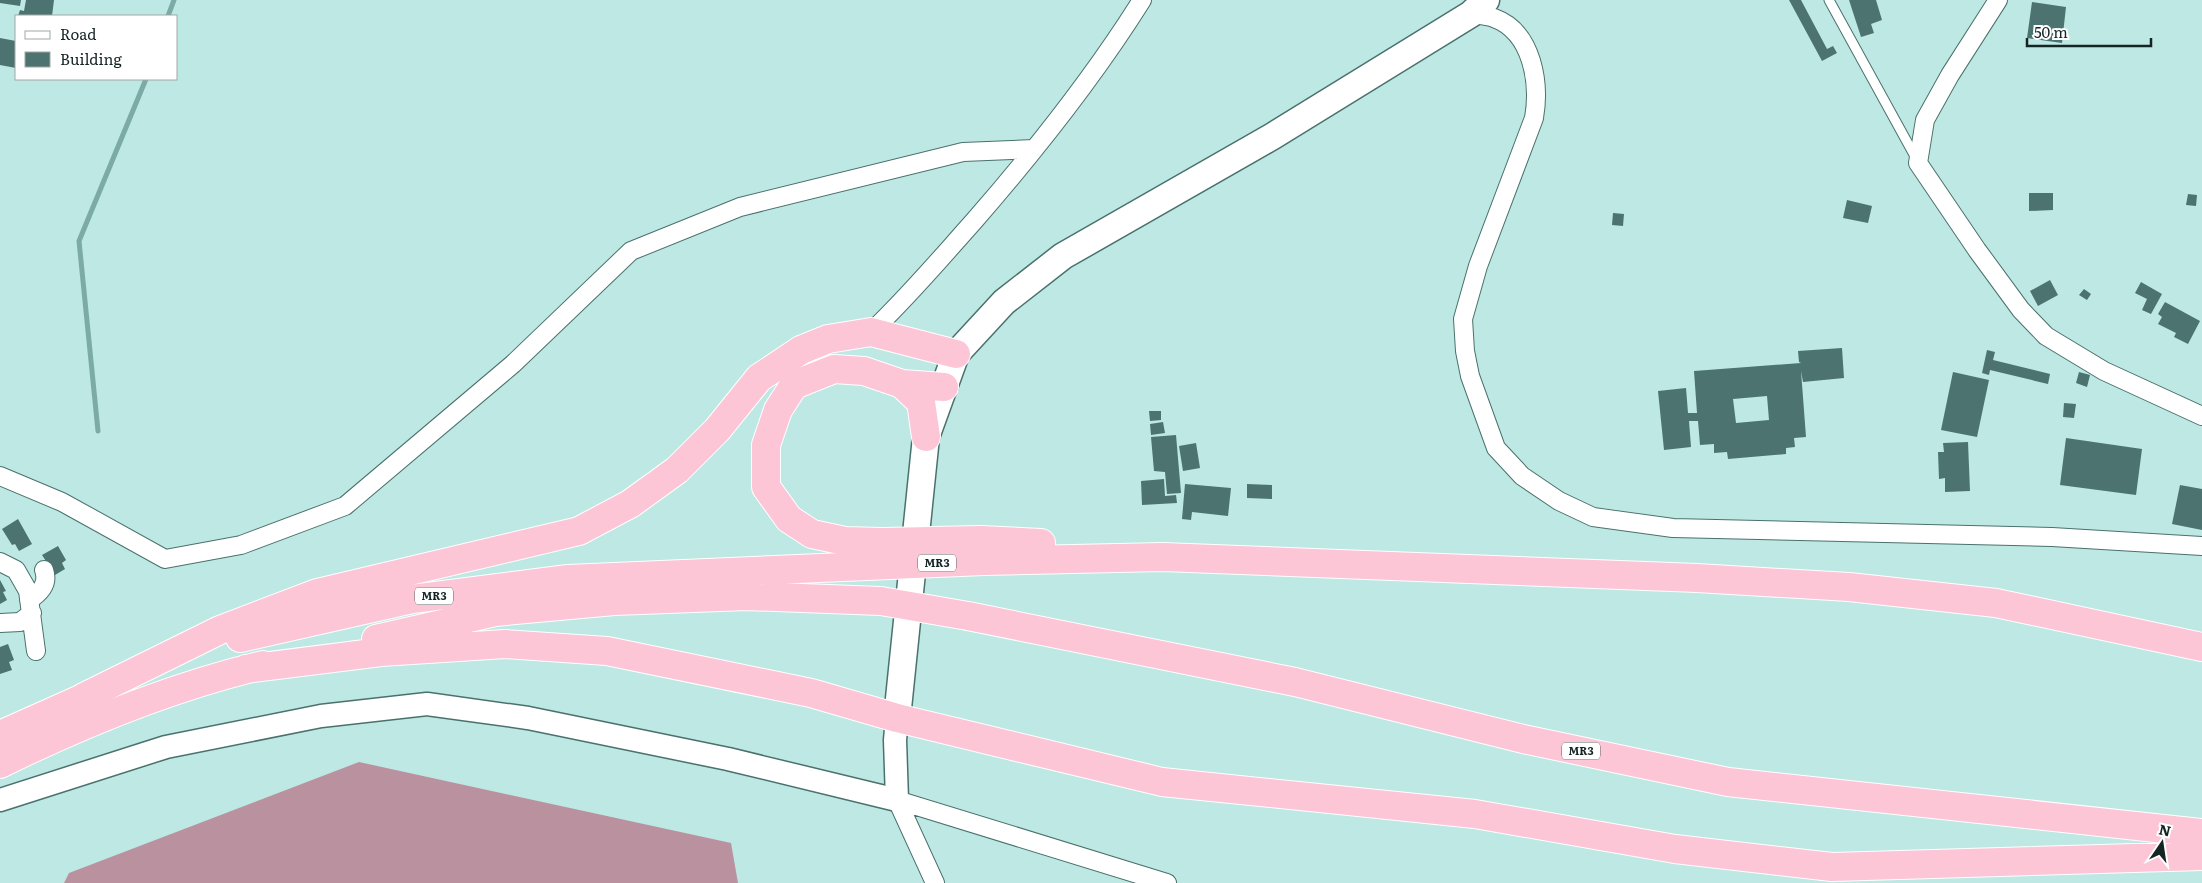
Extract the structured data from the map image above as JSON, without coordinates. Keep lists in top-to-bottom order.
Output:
{
  "streets": {
    "highway": ["MR3"]
  },
  "legend": ["Road", "Building"],
  "scale_bar": "50 m",
  "north": "top"
}
